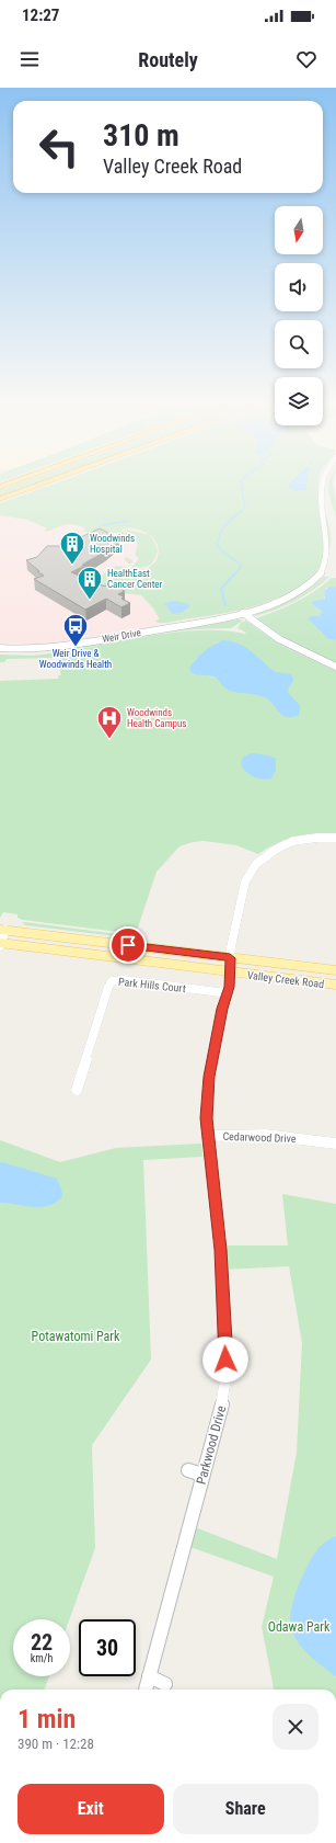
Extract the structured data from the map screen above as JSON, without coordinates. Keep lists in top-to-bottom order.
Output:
{
  "streets": {
    "main road": ["Valley Creek Road"],
    "street": [
      "Weir Drive",
      "Park Hills Court",
      "Cedarwood Drive",
      "Parkwood Drive"
    ]
  },
  "crossings": [
    ["Valley Creek Road", "Parkwood Drive"],
    ["Park Hills Court", "Parkwood Drive"],
    ["Cedarwood Drive", "Parkwood Drive"]
  ],
  "parks": ["Potawatomi Park", "Odawa Park"],
  "places": {
    "building": ["Woodwinds Hospital", "HealthEast Cancer Center"],
    "bus stop": ["Weir Drive & Woodwinds Health"],
    "hospital": ["Woodwinds Health Campus"]
  },
  "north": "bottom",
  "page": {
    "status": "12:27",
    "header": "Routely",
    "turn": ["310 m", "Valley Creek Road"],
    "speed": "22 km/h",
    "limit": "30",
    "heading": ["1 min", "390 m · 12:28"],
    "buttons": ["Exit", "Share"]
  }
}
